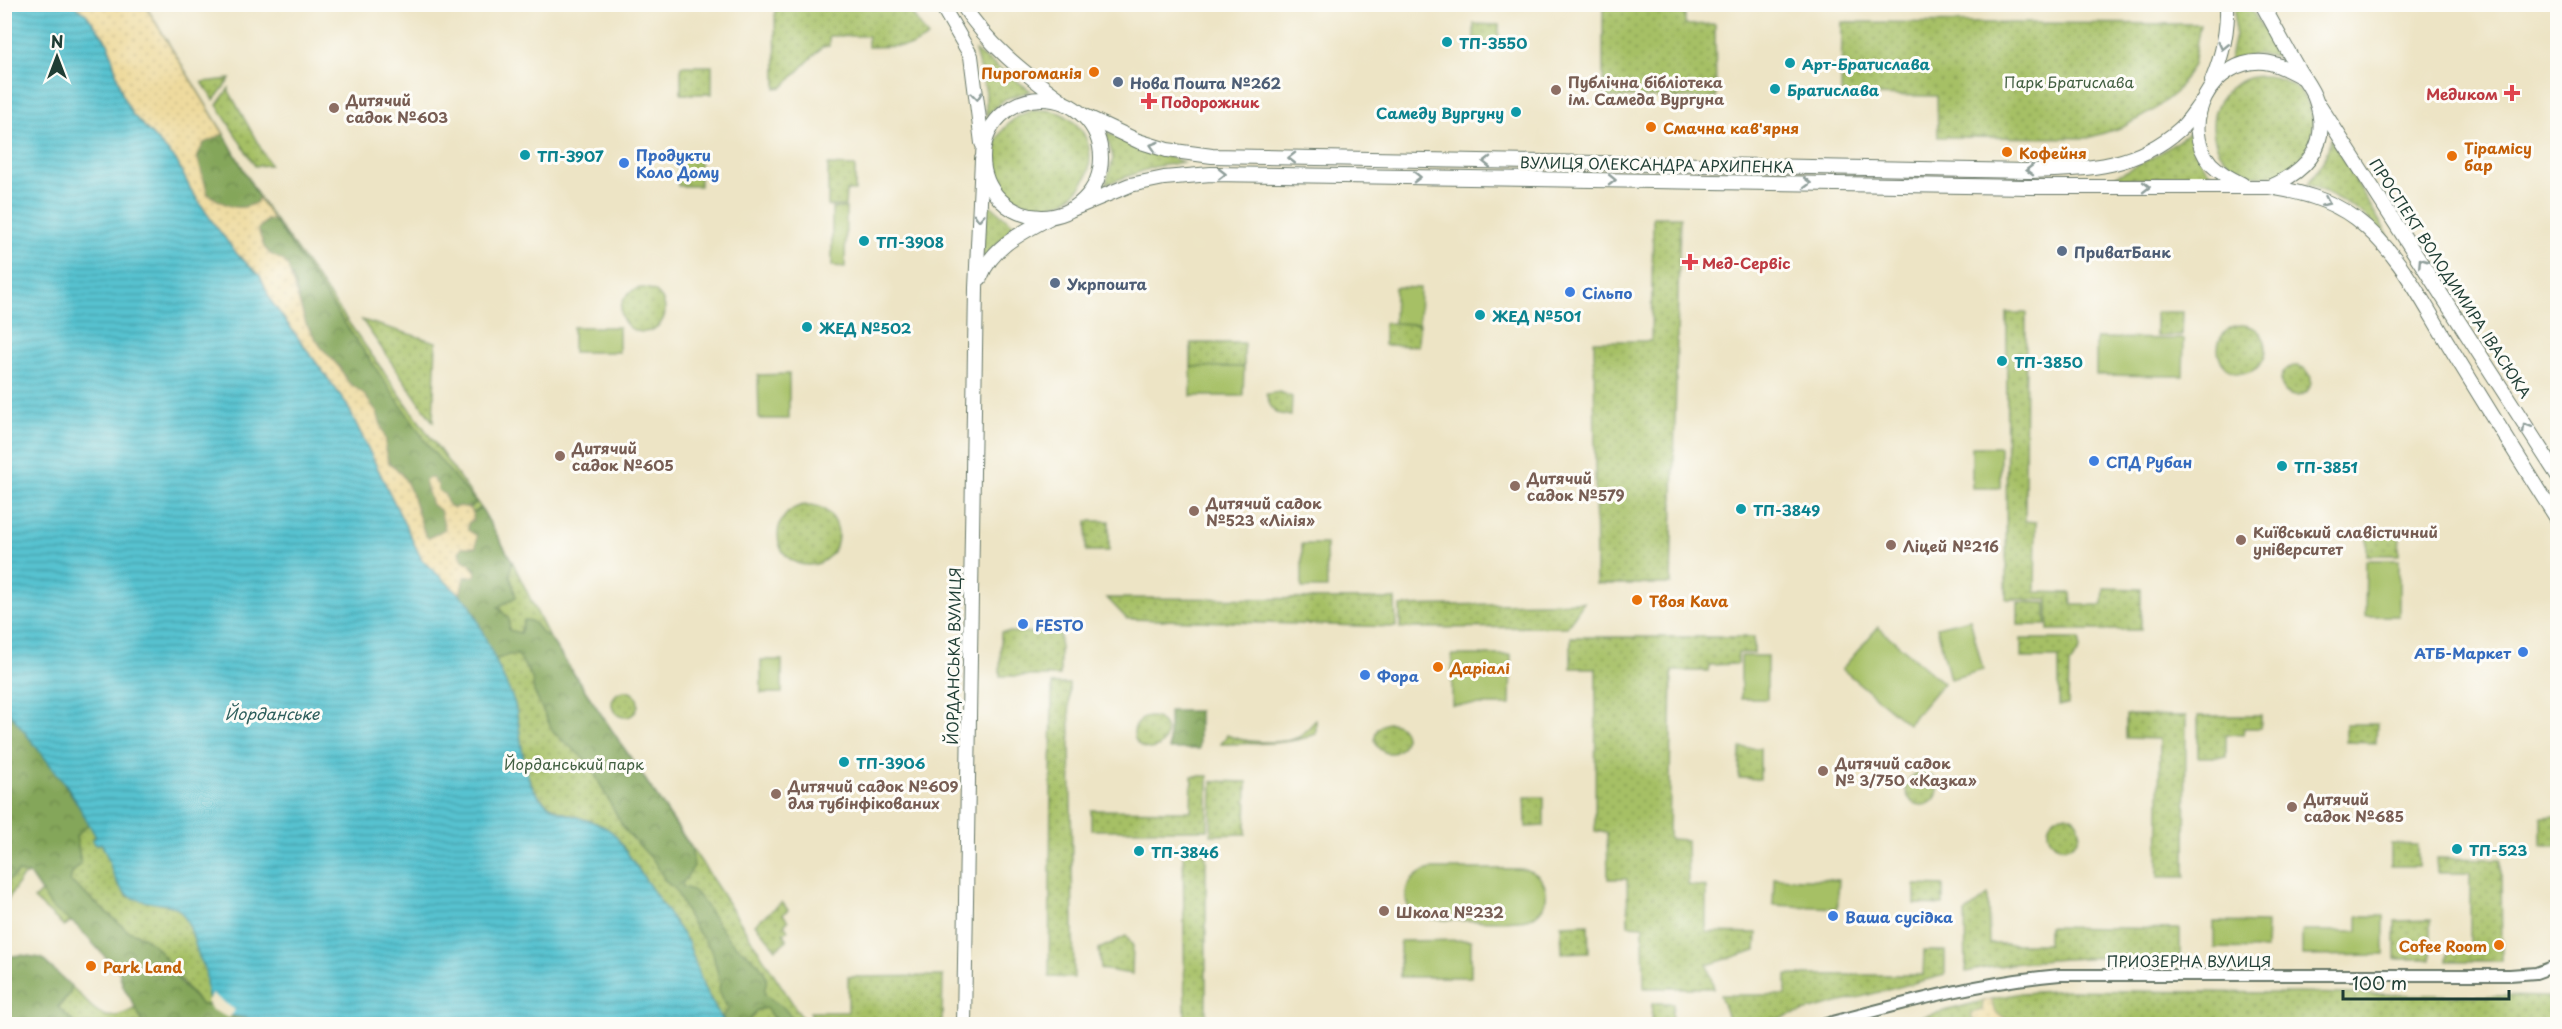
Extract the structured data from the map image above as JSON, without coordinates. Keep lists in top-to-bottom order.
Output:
{
  "streets": {
    "main road": ["ВУЛИЦЯ ОЛЕКСАНДРА АРХИПЕНКА", "ПРОСПЕКТ ВОЛОДИМИРА ІВАСЮКА", "ЙОРДАНСЬКА ВУЛИЦЯ"],
    "street": ["ПРИОЗЕРНА ВУЛИЦЯ"]
  },
  "crossings": [
    ["ВУЛИЦЯ ОЛЕКСАНДРА АРХИПЕНКА", "ПРОСПЕКТ ВОЛОДИМИРА ІВАСЮКА"],
    ["ВУЛИЦЯ ОЛЕКСАНДРА АРХИПЕНКА", "ЙОРДАНСЬКА ВУЛИЦЯ"]
  ],
  "water": ["Йорданське"],
  "parks": ["Парк Братислава", "Йорданський парк"],
  "places": {
    "other": [
      "ТП-3550",
      "Арт-Братислава",
      "Пирогоманія",
      "Нова Пошта №262",
      "Братислава",
      "Публічна бібліотека ім. Самеда Вургуна",
      "Дитячий садок №603",
      "Самеду Вургуну",
      "Смачна кав'ярня",
      "Кофейня",
      "ТП-3907",
      "Тірамісу бар",
      "Продукти Коло Дому",
      "ТП-3908",
      "ПриватБанк",
      "Укрпошта",
      "Сільпо",
      "ЖЕД №501",
      "ЖЕД №502",
      "ТП-3850",
      "Дитячий садок №605",
      "СПД Рубан",
      "ТП-3851",
      "Дитячий садок №579",
      "ТП-3849",
      "Дитячий садок №523 «Лілія»",
      "Київський славістичний університет",
      "Ліцей №216",
      "Твоя Kava",
      "FESTO",
      "АТБ-Маркет",
      "Даріалі",
      "Фора",
      "ТП-3906",
      "Дитячий садок № 3/750 «Казка»",
      "Дитячий садок №609 для тубінфікованих",
      "Дитячий садок №685",
      "ТП-523",
      "ТП-3846",
      "Школа №232",
      "Ваша сусідка",
      "Cofee Room",
      "Park Land"
    ],
    "health": ["Медиком", "Подорожник", "Мед-Сервіс"]
  },
  "scale_bar": "100 m",
  "north": "top"
}
